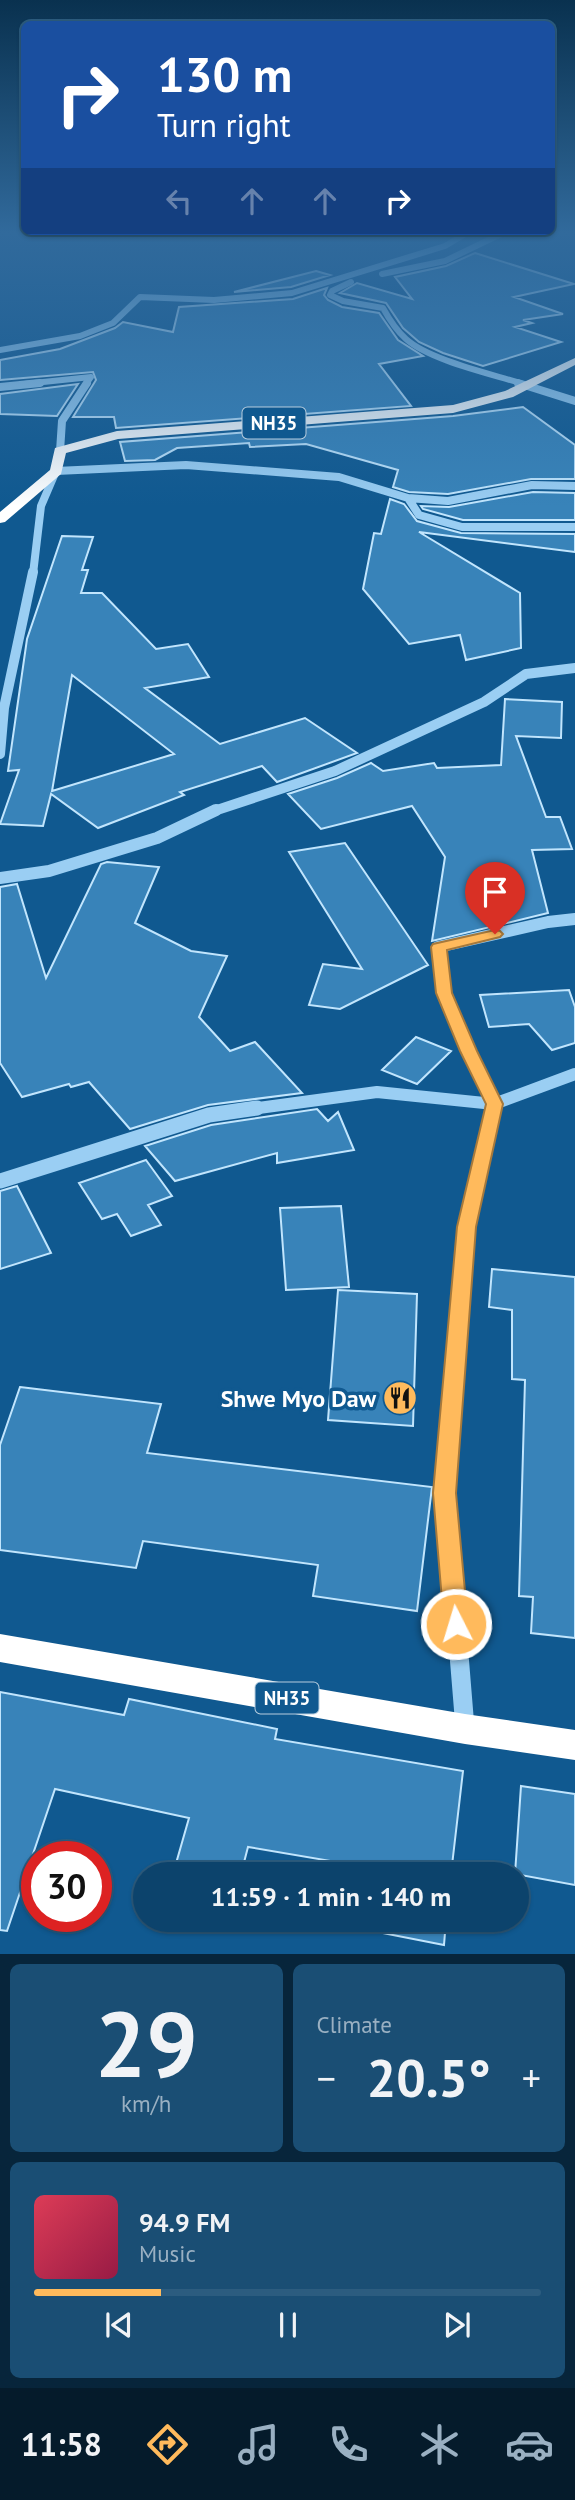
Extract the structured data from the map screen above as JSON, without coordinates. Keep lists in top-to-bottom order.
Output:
{
  "streets": {
    "highway": ["NH35"]
  },
  "places": {
    "restaurant": ["Shwe Myo Daw"]
  },
  "page": {
    "turn": ["130 m", "Turn right"],
    "limit": "30",
    "trip": "11:59 · 1 min · 140 m",
    "tile": [
      ["29", "km/h"],
      "Climate"
    ],
    "heat": ["−", "20.5°", "+"],
    "song": ["94.9 FM", "Music"],
    "tabs": "11:58"
  }
}
